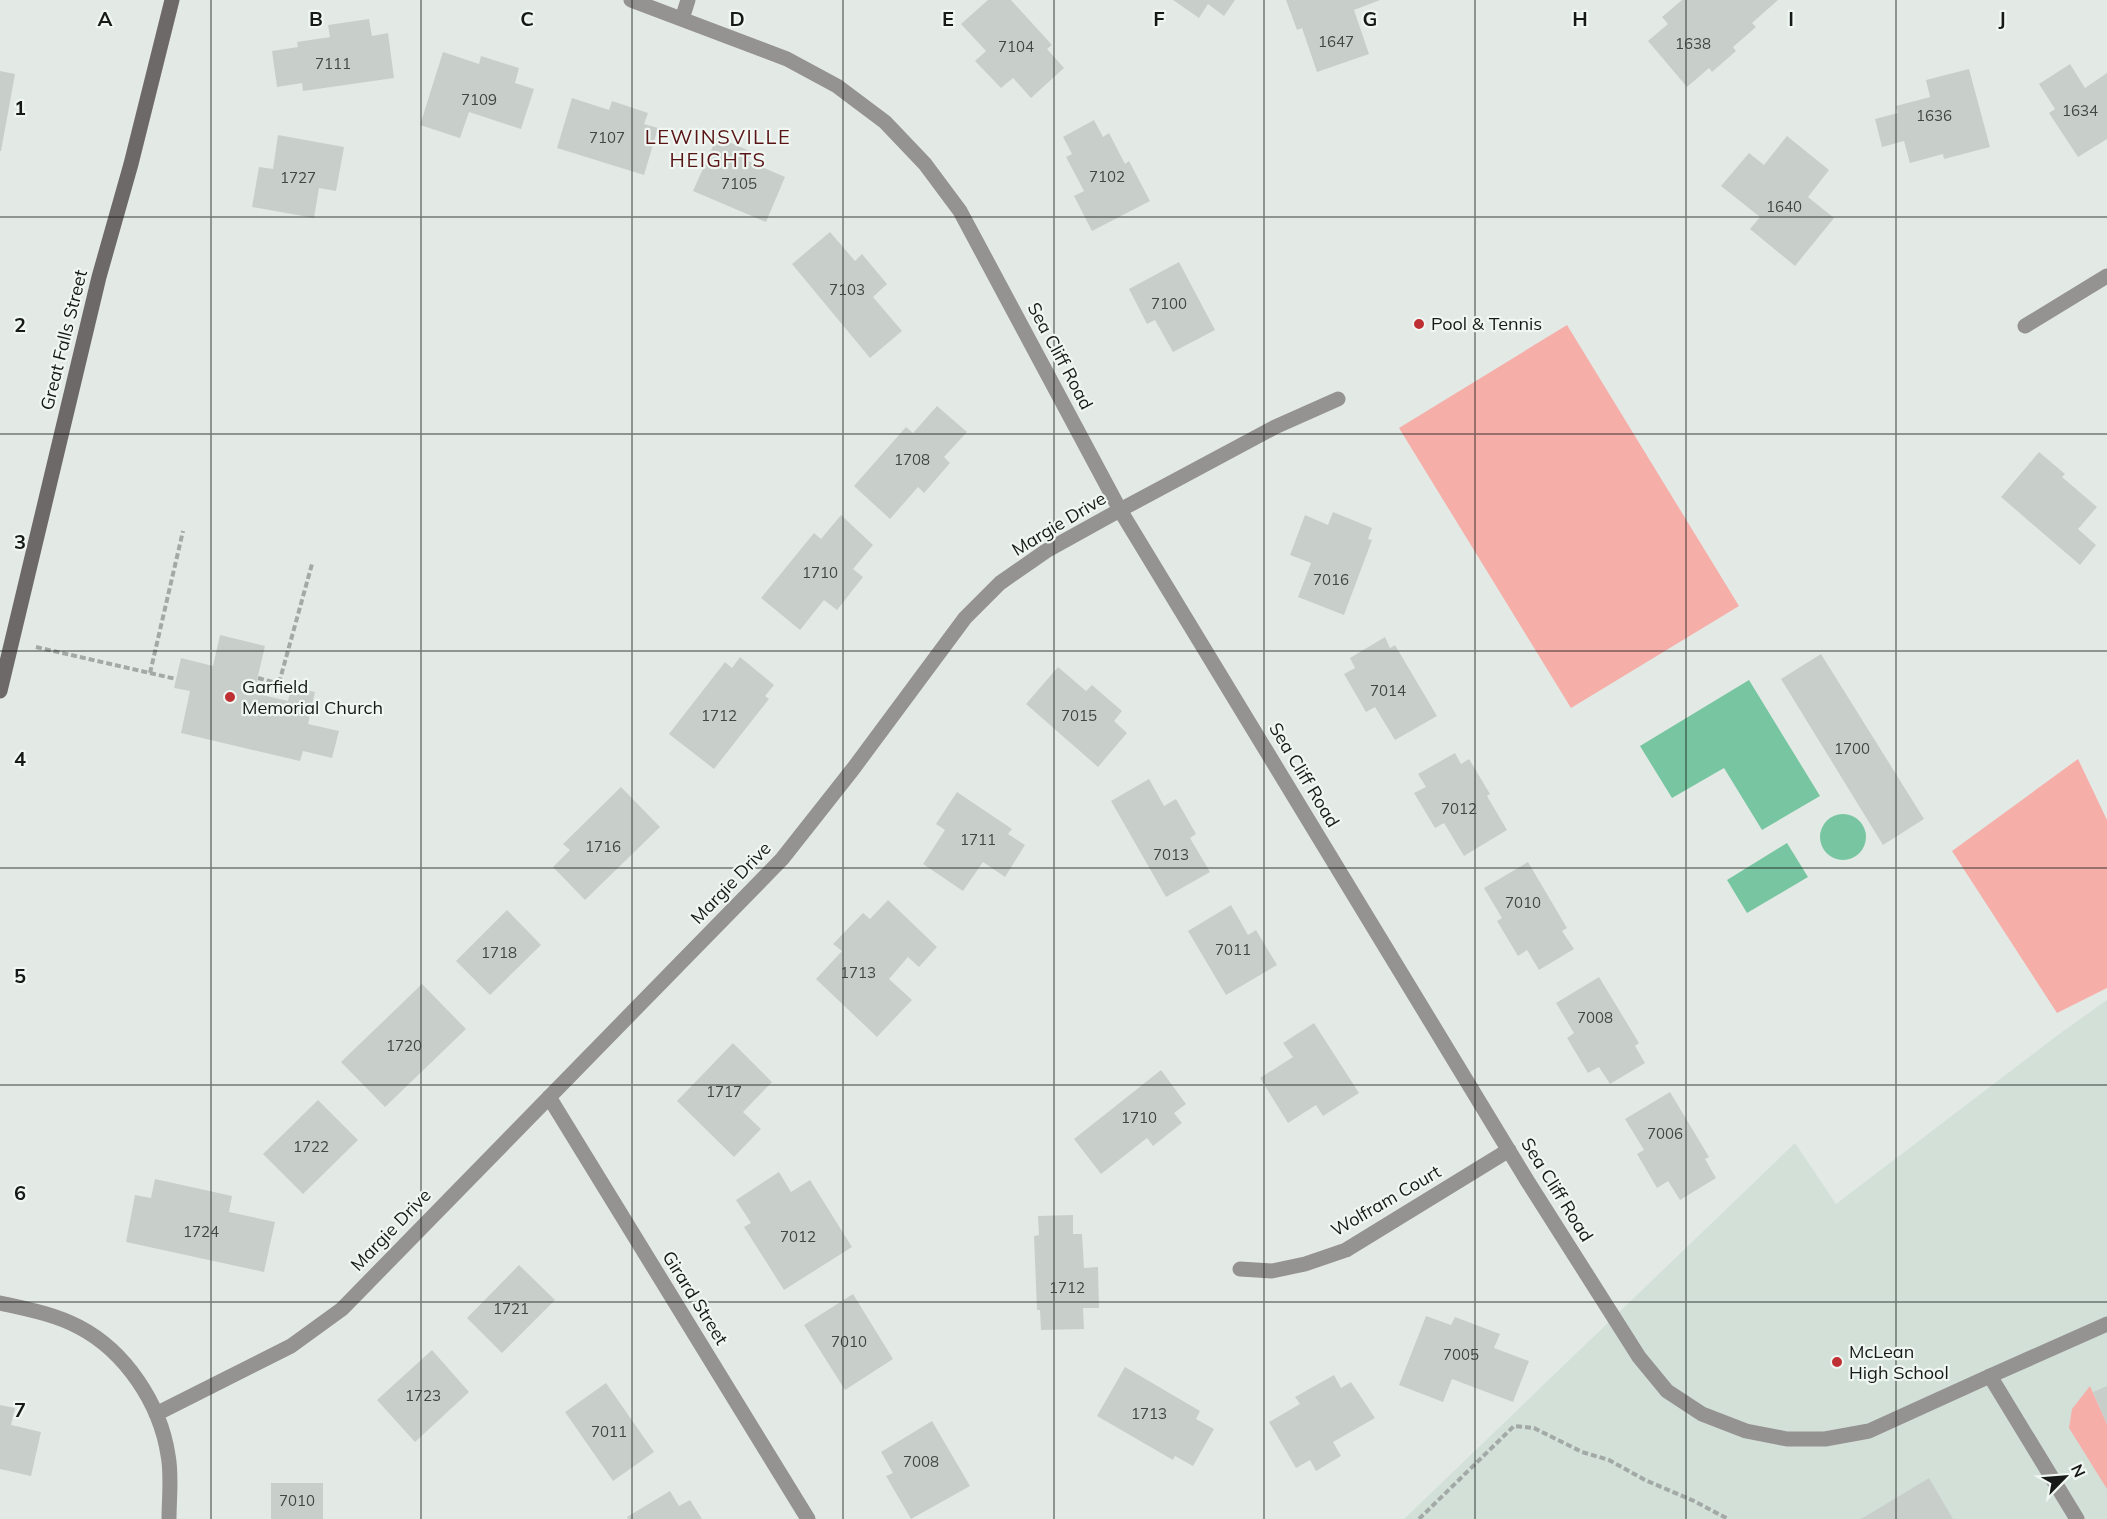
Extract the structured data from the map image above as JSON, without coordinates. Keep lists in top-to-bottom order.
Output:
{
  "streets": {
    "main road": ["Great Falls Street"],
    "street": [
      "Sea Cliff Road",
      "Margie Drive",
      "Wolfram Court",
      "Girard Street"
    ]
  },
  "crossings": [
    ["Sea Cliff Road", "Margie Drive"],
    ["Sea Cliff Road", "Wolfram Court"],
    ["Margie Drive", "Girard Street"]
  ],
  "districts": ["LEWINSVILLE HEIGHTS"],
  "places": ["Pool & Tennis", "Garfield Memorial Church", "McLean High School"],
  "house_numbers": [
    "1647",
    "1638",
    "7104",
    "7111",
    "7109",
    "1634",
    "1636",
    "7107",
    "7102",
    "1727",
    "7105",
    "1640",
    "7103",
    "7100",
    "1708",
    "1710",
    "7016",
    "7014",
    "1712",
    "7015",
    "1700",
    "7012",
    "1711",
    "1716",
    "7013",
    "7010",
    "7011",
    "1718",
    "1713",
    "7008",
    "1720",
    "1717",
    "1710",
    "7006",
    "1722",
    "1724",
    "7012",
    "1712",
    "1721",
    "7010",
    "7005",
    "1723",
    "1713",
    "7011",
    "7008",
    "7010"
  ],
  "north": "top right",
  "grid": {
    "columns": [
      "A",
      "B",
      "C",
      "D",
      "E",
      "F",
      "G",
      "H",
      "I",
      "J"
    ],
    "rows": [
      "1",
      "2",
      "3",
      "4",
      "5",
      "6",
      "7"
    ]
  }
}
